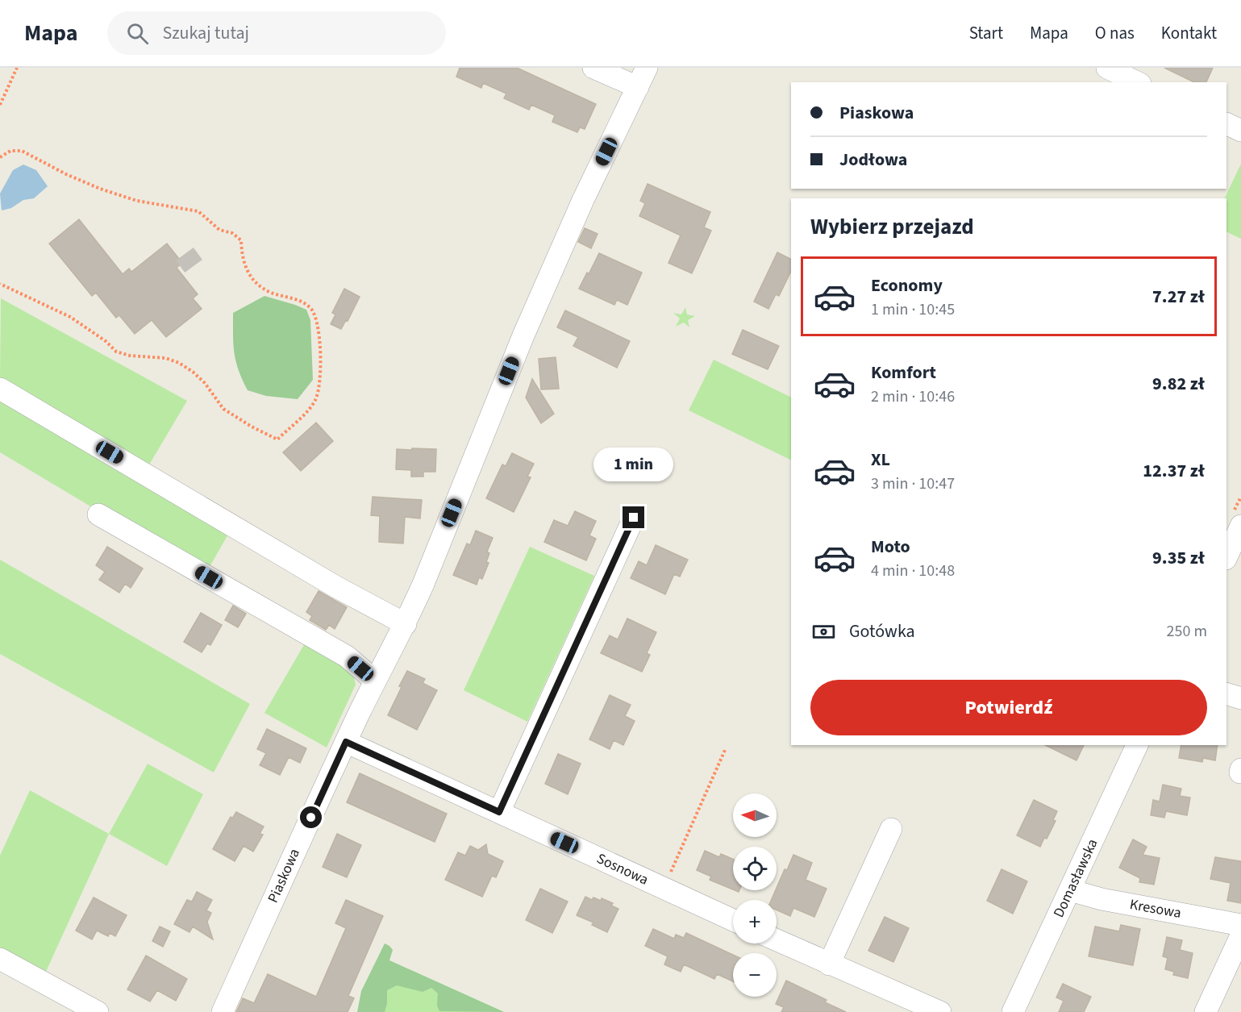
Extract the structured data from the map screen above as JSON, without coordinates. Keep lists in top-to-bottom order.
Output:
{
  "streets": {
    "street": [
      "Sosnowa",
      "Piaskowa",
      "Domasławska",
      "Kresowa"
    ]
  },
  "crossings": [
    ["Sosnowa", "Piaskowa"],
    ["Domasławska", "Kresowa"]
  ],
  "north": "left",
  "page": {
    "header": "Mapa",
    "search": "Szukaj tutaj",
    "nav": [
      "Start",
      "Mapa",
      "O nas",
      "Kontakt"
    ],
    "banner": ["Piaskowa", "Jodłowa"],
    "heading": "Wybierz przejazd",
    "list": [
      {
        "name": "Economy",
        "note": "1 min · 10:45",
        "value": "7.27 zł"
      },
      {
        "name": "Komfort",
        "note": "2 min · 10:46",
        "value": "9.82 zł"
      },
      {
        "name": "XL",
        "note": "3 min · 10:47",
        "value": "12.37 zł"
      },
      {
        "name": "Moto",
        "note": "4 min · 10:48",
        "value": "9.35 zł"
      }
    ],
    "bubble": "1 min",
    "pay": ["Gotówka", "250 m"],
    "buttons": "Potwierdź",
    "map_buttons": ["+", "−"]
  }
}
